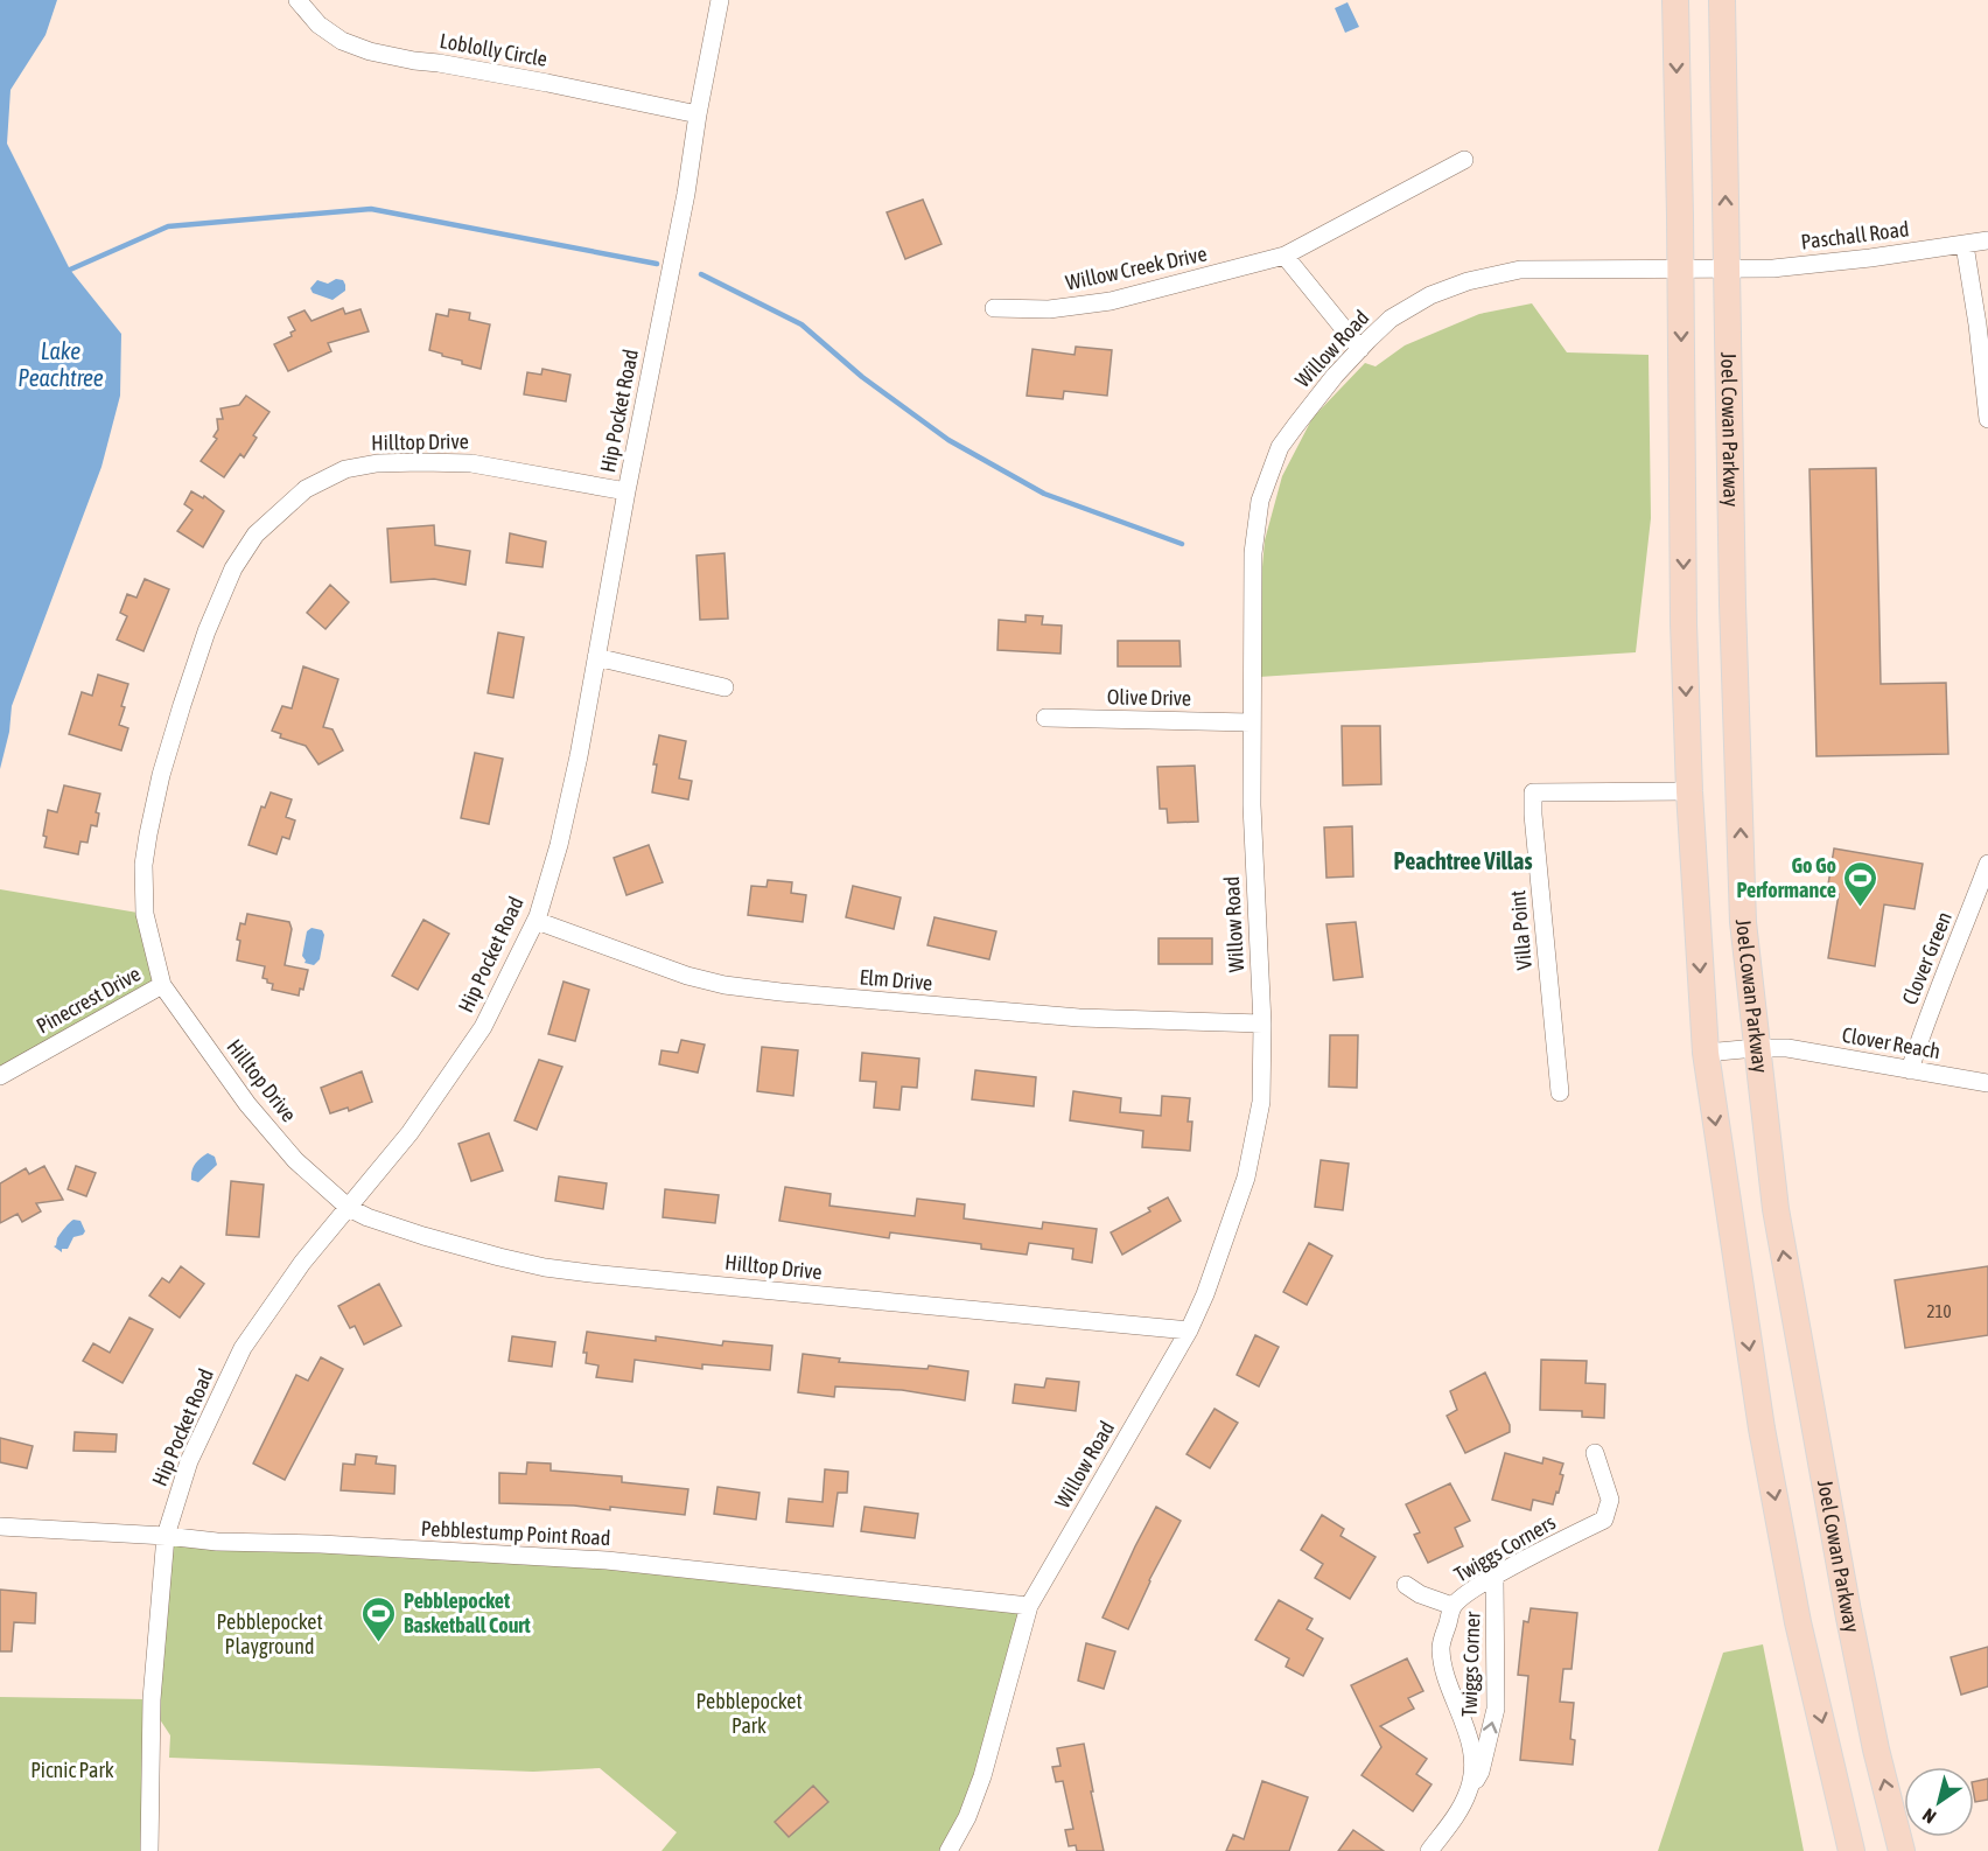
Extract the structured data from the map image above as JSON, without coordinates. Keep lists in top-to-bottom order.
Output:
{
  "streets": {
    "main road": ["Joel Cowan Parkway"],
    "street": [
      "Loblolly Circle",
      "Paschall Road",
      "Willow Creek Drive",
      "Willow Road",
      "Hip Pocket Road",
      "Hilltop Drive",
      "Olive Drive",
      "Villa Point",
      "Clover Green",
      "Elm Drive",
      "Pinecrest Drive",
      "Clover Reach",
      "Pebblestump Point Road",
      "Twiggs Corners",
      "Twiggs Corner"
    ]
  },
  "crossings": [
    ["Loblolly Circle", "Hip Pocket Road"],
    ["Paschall Road", "Willow Road"],
    ["Paschall Road", "Joel Cowan Parkway"],
    ["Willow Road", "Joel Cowan Parkway"],
    ["Willow Road", "Hilltop Drive"],
    ["Willow Road", "Olive Drive"],
    ["Willow Road", "Elm Drive"],
    ["Willow Road", "Pebblestump Point Road"],
    ["Hip Pocket Road", "Hilltop Drive"],
    ["Hip Pocket Road", "Elm Drive"],
    ["Hip Pocket Road", "Pebblestump Point Road"],
    ["Joel Cowan Parkway", "Clover Reach"],
    ["Hilltop Drive", "Pinecrest Drive"],
    ["Clover Green", "Clover Reach"],
    ["Twiggs Corners", "Twiggs Corner"]
  ],
  "one_way": ["Twiggs Corner"],
  "districts": ["Peachtree Villas"],
  "water": ["Lake Peachtree"],
  "parks": ["Pebblepocket Playground", "Pebblepocket Park", "Picnic Park"],
  "places": {
    "sports": ["Go Go Performance", "Pebblepocket Basketball Court"]
  },
  "house_numbers": ["210"],
  "north": "bottom left"
}
